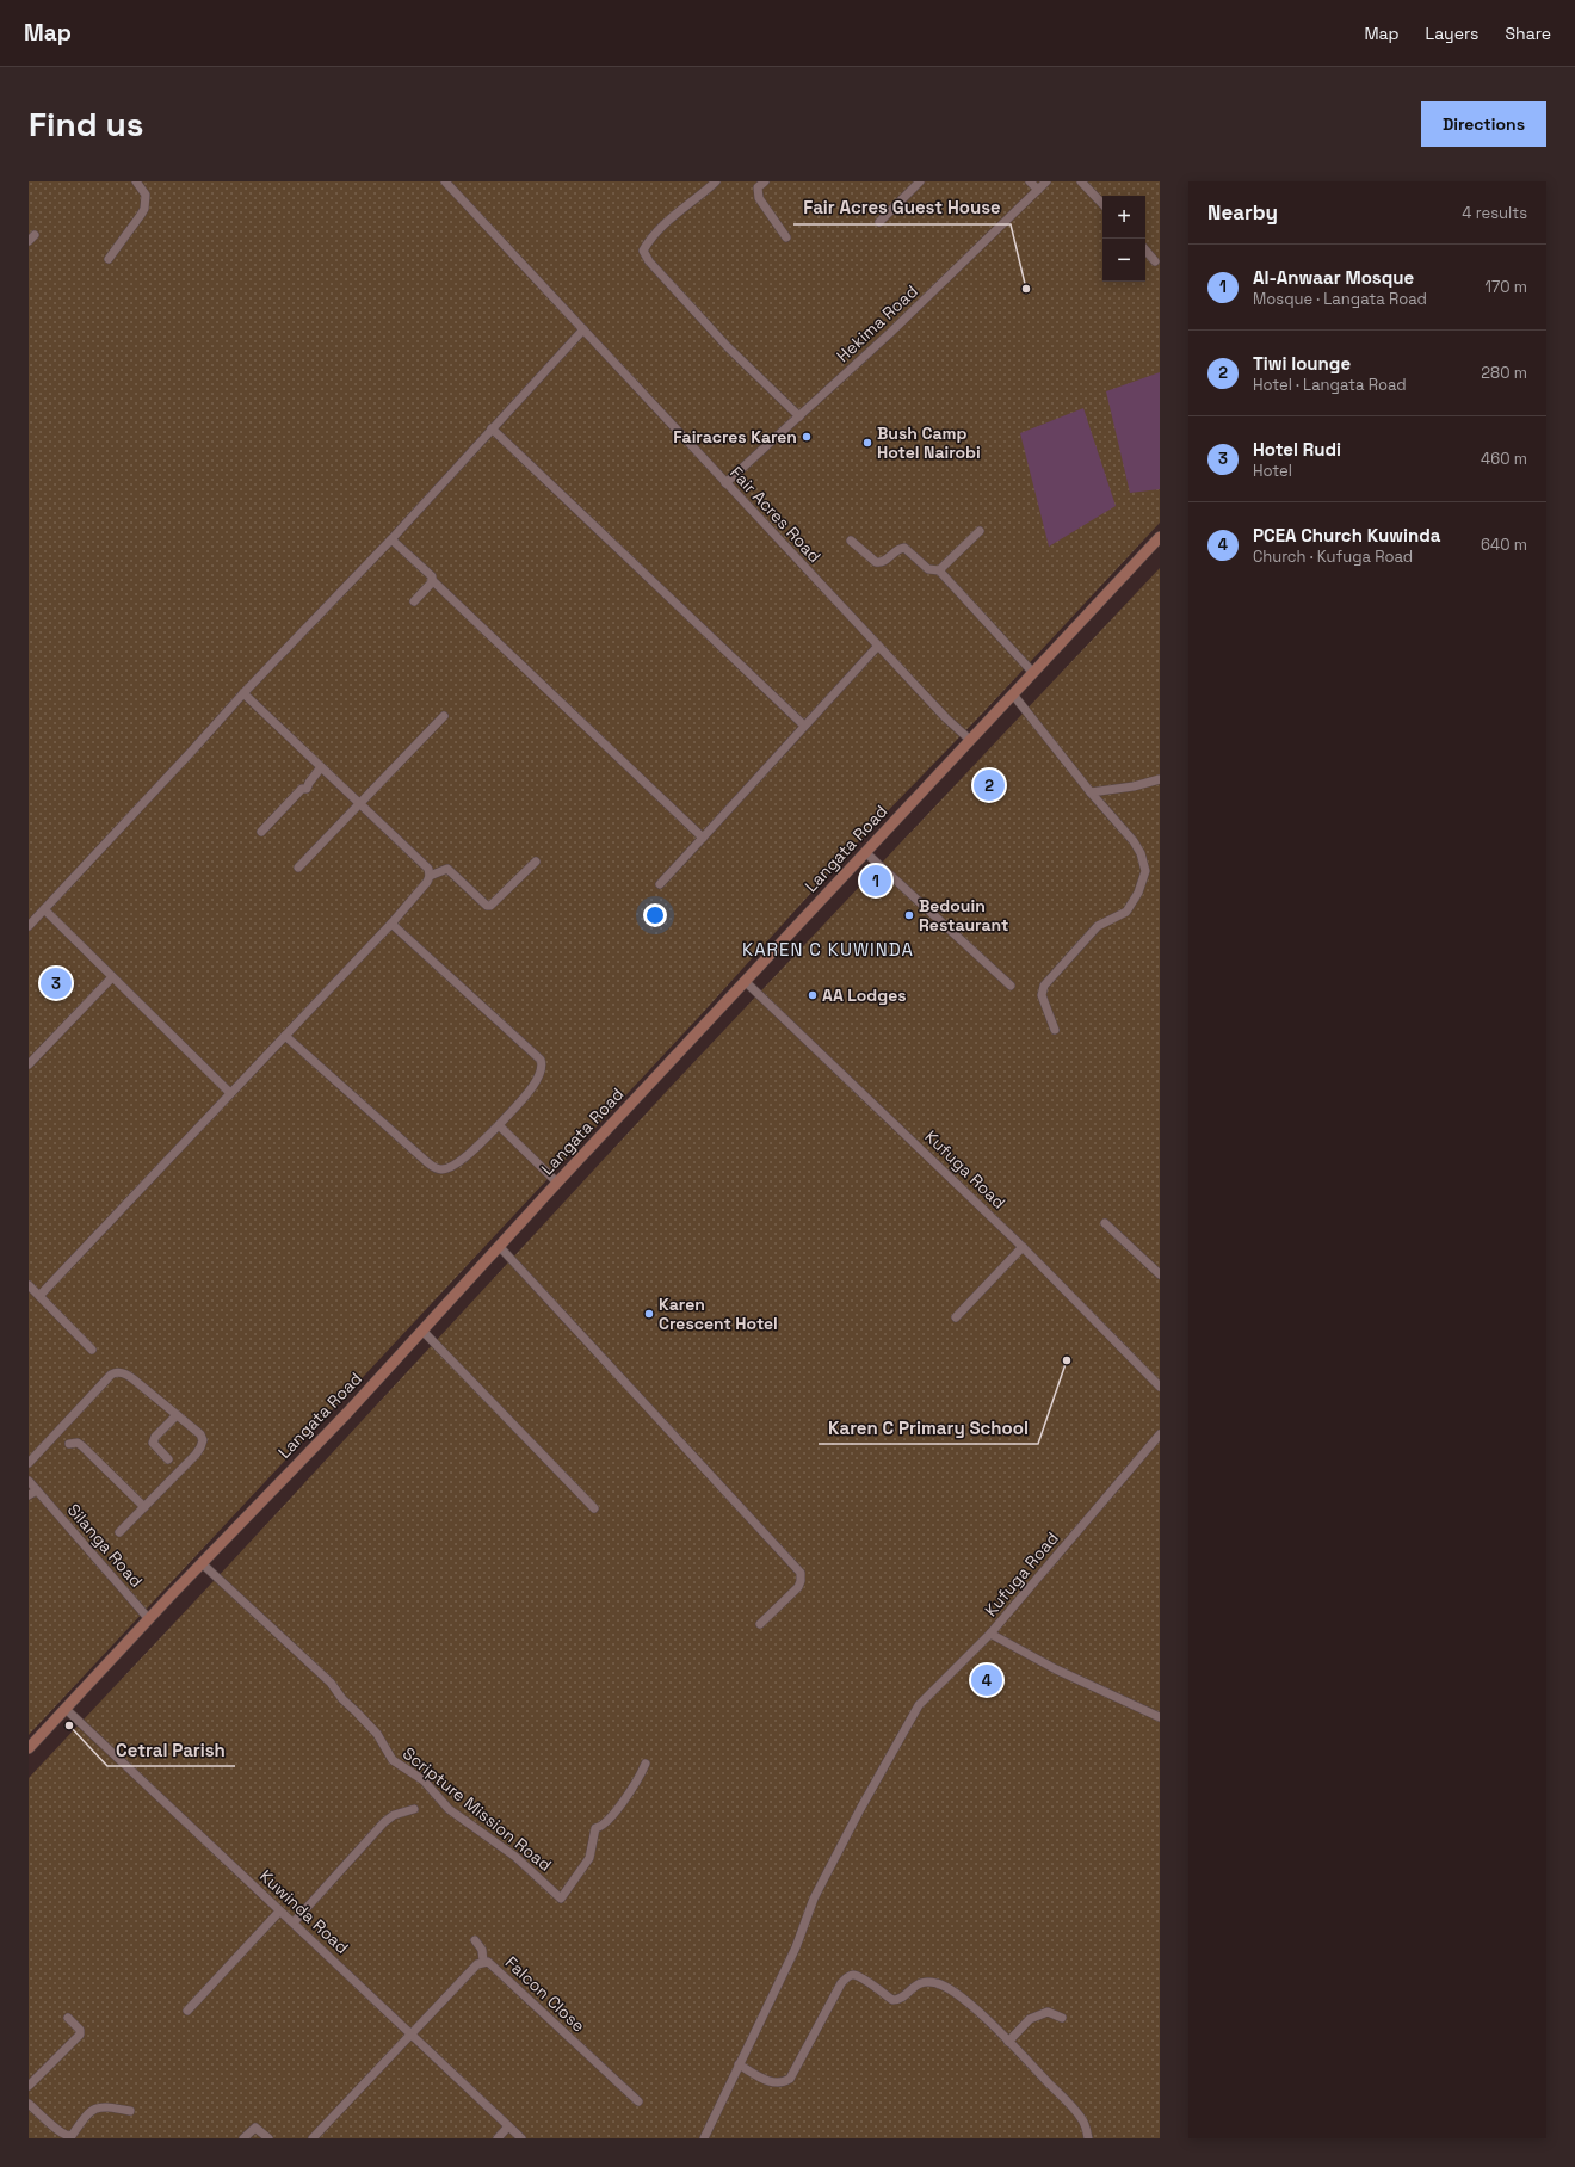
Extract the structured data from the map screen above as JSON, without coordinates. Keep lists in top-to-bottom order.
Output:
{
  "streets": {
    "main road": ["Langata Road"],
    "street": [
      "Hekima Road",
      "Fair Acres Road",
      "Kufuga Road",
      "Silanga Road",
      "Scripture Mission Road",
      "Kuwinda Road",
      "Falcon Close"
    ]
  },
  "crossings": [
    ["Hekima Road", "Fair Acres Road"],
    ["Fair Acres Road", "Langata Road"],
    ["Langata Road", "Kufuga Road"],
    ["Langata Road", "Silanga Road"],
    ["Langata Road", "Scripture Mission Road"],
    ["Langata Road", "Kuwinda Road"],
    ["Kuwinda Road", "Falcon Close"]
  ],
  "districts": ["KAREN C KUWINDA"],
  "places": [
    "Fair Acres Guest House",
    "Fairacres Karen",
    "Bush Camp Hotel Nairobi",
    "Bedouin Restaurant",
    "AA Lodges",
    "Karen Crescent Hotel",
    "Karen C Primary School",
    "Cetral Parish"
  ],
  "page": {
    "header": "Map",
    "nav": ["Map", "Layers", "Share"],
    "buttons": "Directions",
    "title": "Find us",
    "heading": ["Nearby", "4 results"],
    "map_buttons": ["+", "−"],
    "list": [
      {
        "mark": "1",
        "name": "Al-Anwaar Mosque",
        "note": "Mosque · Langata Road",
        "value": "170 m"
      },
      {
        "mark": "2",
        "name": "Tiwi lounge",
        "note": "Hotel · Langata Road",
        "value": "280 m"
      },
      {
        "mark": "3",
        "name": "Hotel Rudi",
        "note": "Hotel",
        "value": "460 m"
      },
      {
        "mark": "4",
        "name": "PCEA Church Kuwinda",
        "note": "Church · Kufuga Road",
        "value": "640 m"
      }
    ],
    "pins": [
      "2",
      "1",
      "3",
      "4"
    ]
  }
}
